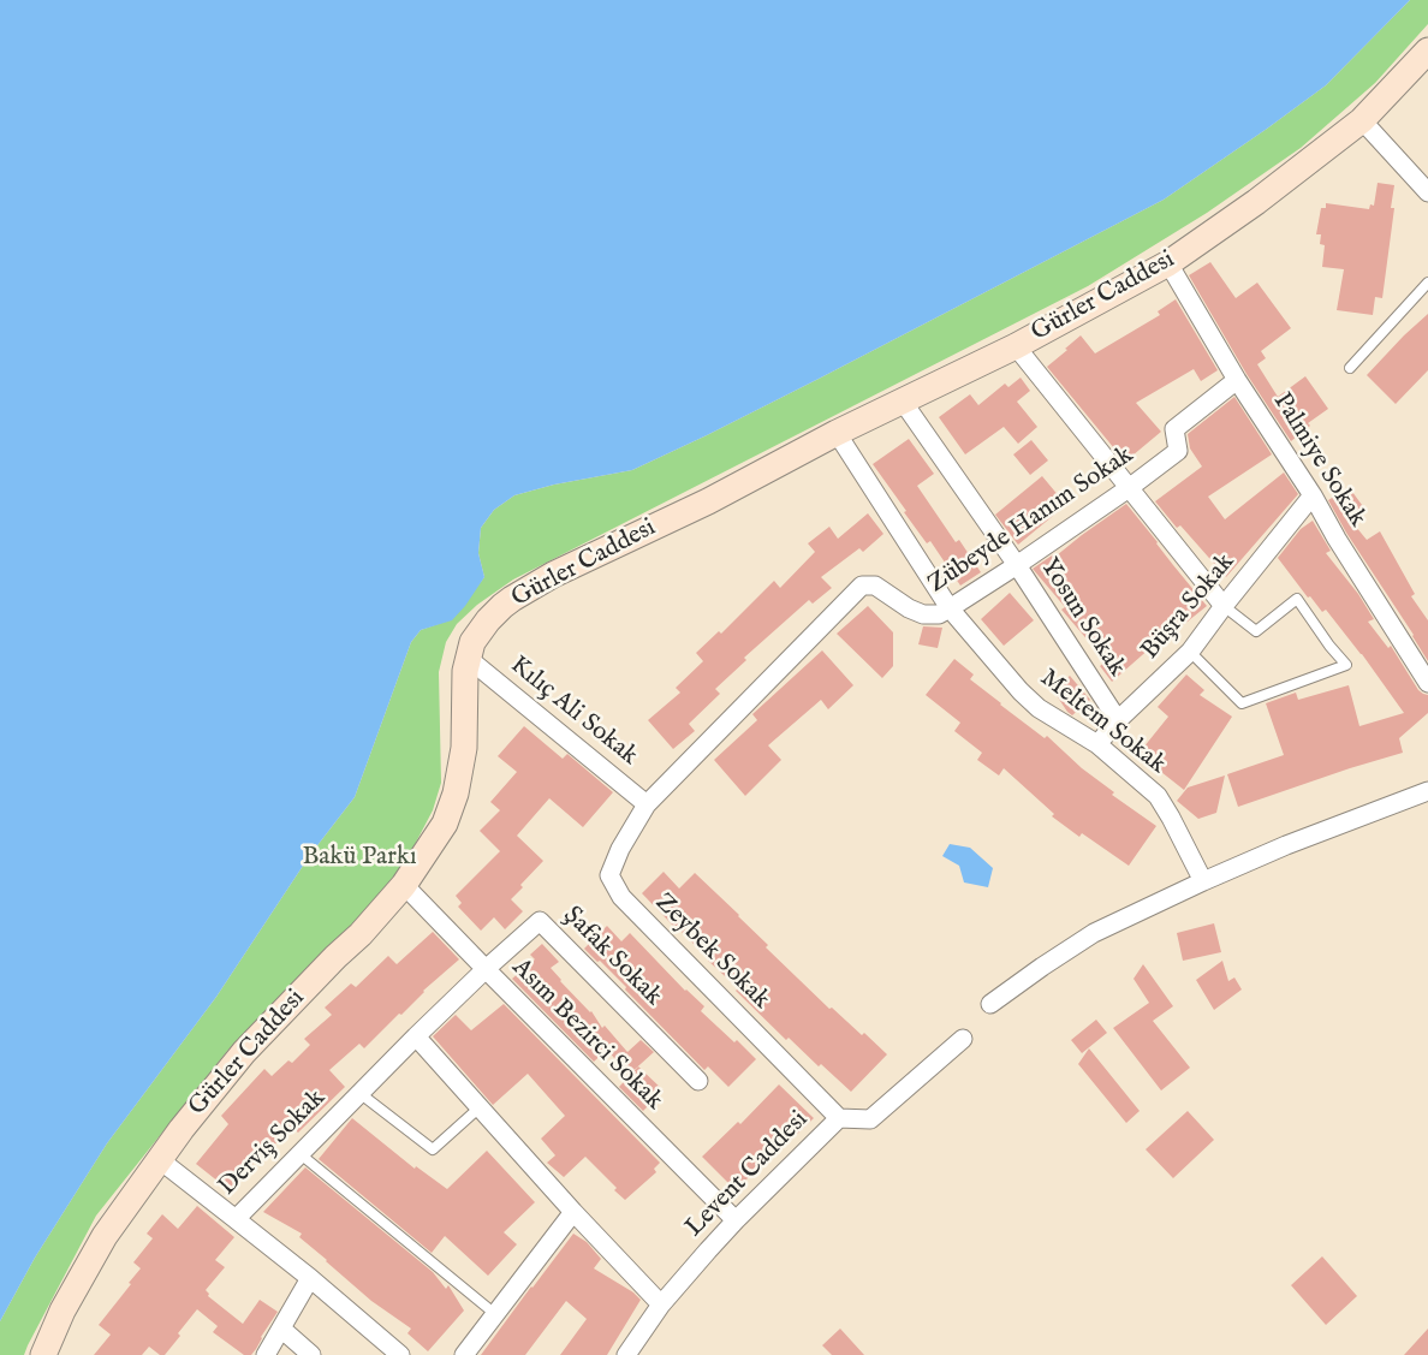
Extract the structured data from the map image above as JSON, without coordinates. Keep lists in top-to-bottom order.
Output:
{
  "streets": {
    "street": [
      "Gürler Caddesi",
      "Palmiye Sokak",
      "Zübeyde Hanım Sokak",
      "Büşra Sokak",
      "Yosun Sokak",
      "Kılıç Ali Sokak",
      "Meltem Sokak",
      "Zeybek Sokak",
      "Şafak Sokak",
      "Asım Bezirci Sokak",
      "Derviş Sokak",
      "Levent Caddesi"
    ]
  },
  "crossings": [
    ["Gürler Caddesi", "Palmiye Sokak"],
    ["Gürler Caddesi", "Yosun Sokak"],
    ["Gürler Caddesi", "Kılıç Ali Sokak"],
    ["Gürler Caddesi", "Meltem Sokak"],
    ["Gürler Caddesi", "Asım Bezirci Sokak"],
    ["Gürler Caddesi", "Derviş Sokak"],
    ["Palmiye Sokak", "Zübeyde Hanım Sokak"],
    ["Palmiye Sokak", "Büşra Sokak"],
    ["Zübeyde Hanım Sokak", "Yosun Sokak"],
    ["Zübeyde Hanım Sokak", "Kılıç Ali Sokak"],
    ["Zübeyde Hanım Sokak", "Meltem Sokak"],
    ["Zübeyde Hanım Sokak", "Zeybek Sokak"],
    ["Büşra Sokak", "Yosun Sokak"],
    ["Büşra Sokak", "Meltem Sokak"],
    ["Kılıç Ali Sokak", "Zeybek Sokak"],
    ["Zeybek Sokak", "Levent Caddesi"],
    ["Şafak Sokak", "Asım Bezirci Sokak"],
    ["Şafak Sokak", "Derviş Sokak"],
    ["Asım Bezirci Sokak", "Derviş Sokak"],
    ["Asım Bezirci Sokak", "Levent Caddesi"]
  ],
  "parks": ["Bakü Parkı"]
}
